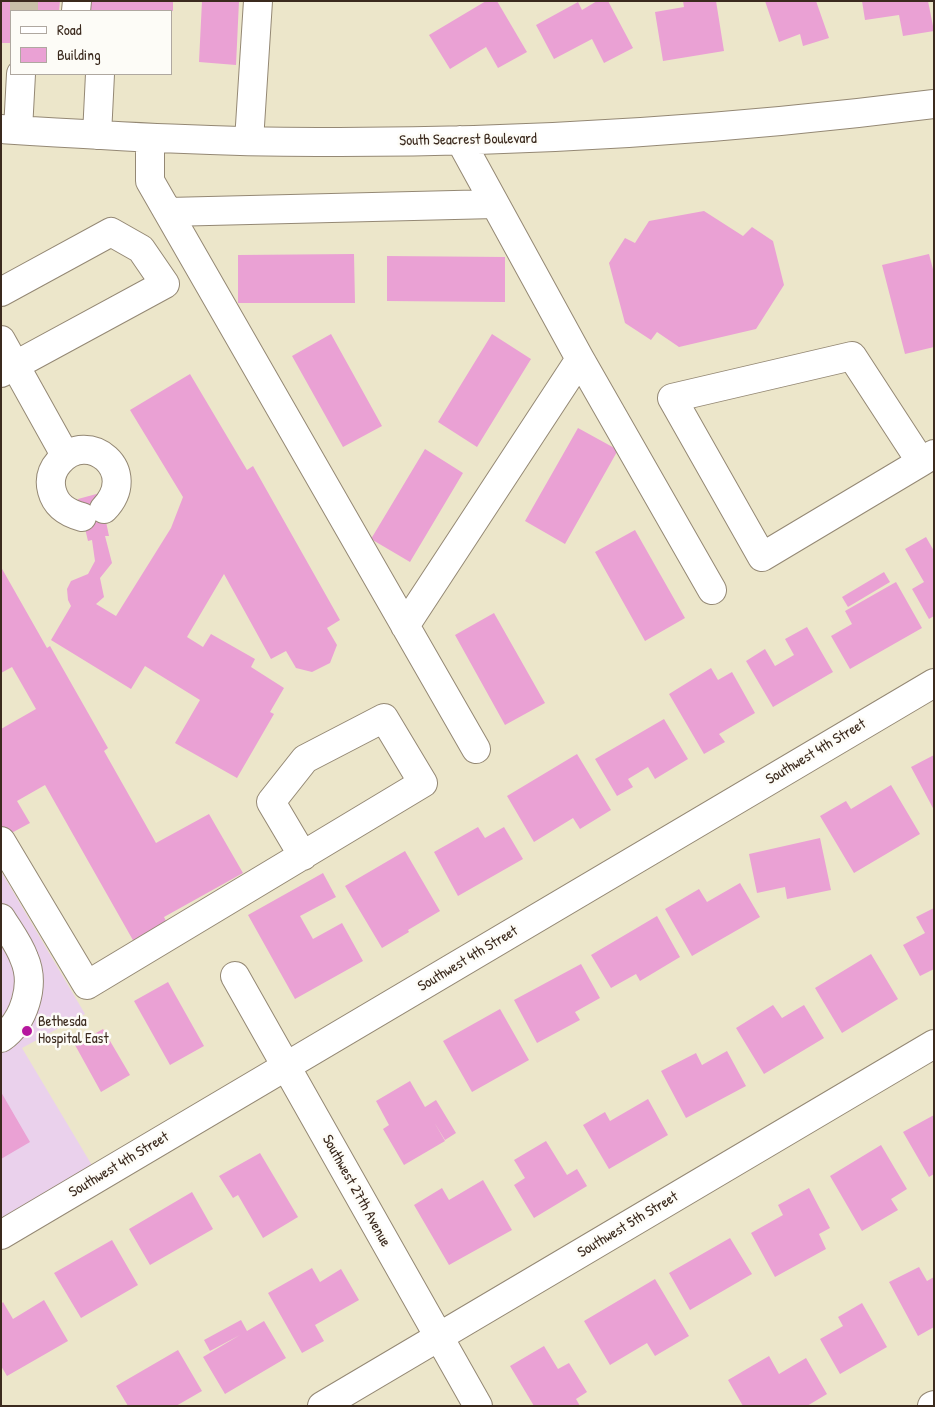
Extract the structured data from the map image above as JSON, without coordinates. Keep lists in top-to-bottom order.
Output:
{
  "streets": {
    "street": [
      "South Seacrest Boulevard",
      "Southwest 4th Street",
      "Southwest 27th Avenue",
      "Southwest 5th Street"
    ]
  },
  "crossings": [
    ["Southwest 4th Street", "Southwest 27th Avenue"],
    ["Southwest 27th Avenue", "Southwest 5th Street"]
  ],
  "places": ["Bethesda Hospital East"],
  "legend": ["Road", "Building"]
}
